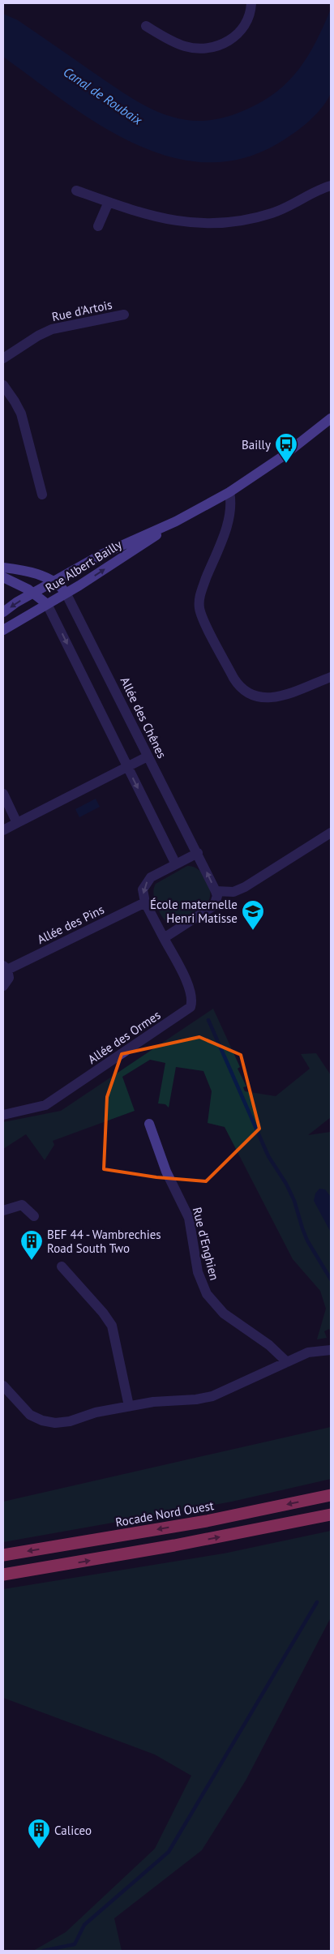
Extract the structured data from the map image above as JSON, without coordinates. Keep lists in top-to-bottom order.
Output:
{
  "streets": {
    "highway": ["Rocade Nord Ouest"],
    "main road": ["Rue Albert Bailly"],
    "street": [
      "Rue d'Artois",
      "Allée des Chênes",
      "Allée des Pins",
      "Allée des Ormes",
      "Rue d'Enghien"
    ]
  },
  "crossings": [
    ["Rue Albert Bailly", "Allée des Chênes"]
  ],
  "water": ["Canal de Roubaix"],
  "places": {
    "bus stop": ["Bailly"],
    "school or university": ["École maternelle Henri Matisse"],
    "building": ["BEF 44 - Wambrechies Road South Two", "Caliceo"]
  }
}
